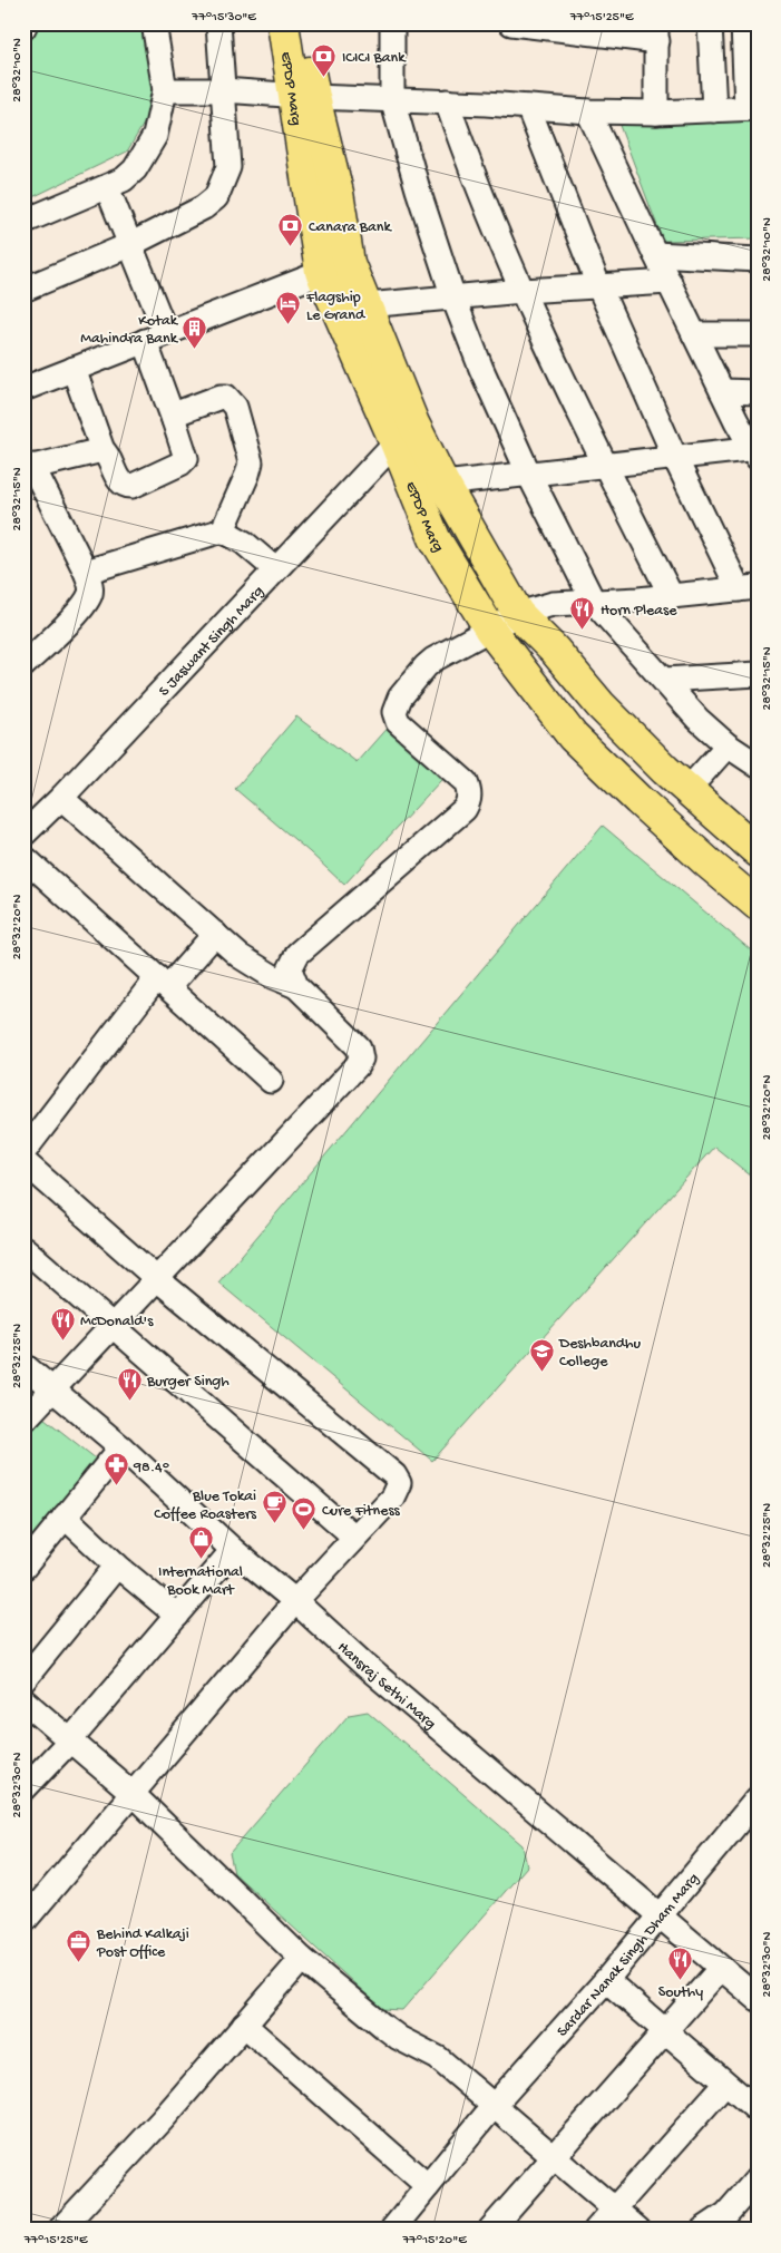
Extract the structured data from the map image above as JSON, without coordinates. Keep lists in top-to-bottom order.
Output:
{
  "streets": {
    "main road": ["EPDP Marg"],
    "street": ["S Jaswant Singh Marg", "Hansraj Sethi Marg", "Sardar Nanak Singh Dham Marg"]
  },
  "crossings": [
    ["EPDP Marg", "S Jaswant Singh Marg"],
    ["Hansraj Sethi Marg", "Sardar Nanak Singh Dham Marg"]
  ],
  "places": {
    "bank": ["ICICI Bank", "Canara Bank"],
    "hotel": ["Flagship Le Grand"],
    "building": ["Kotak Mahindra Bank"],
    "restaurant": [
      "Horn Please",
      "McDonald's",
      "Burger Singh",
      "Southy"
    ],
    "school or university": ["Deshbandhu College"],
    "pharmacy": ["98.4°"],
    "cafe": ["Blue Tokai Coffee Roasters"],
    "sports": ["Cure Fitness"],
    "shop": ["International Book Mart"],
    "office": ["Behind Kalkaji Post Office"]
  },
  "coordinates": [
    "77°15'30\"E",
    "77°15'25\"E",
    "28°32'10\"N",
    "28°32'15\"N",
    "28°32'20\"N",
    "28°32'25\"N",
    "28°32'30\"N",
    "77°15'20\"E"
  ]
}
